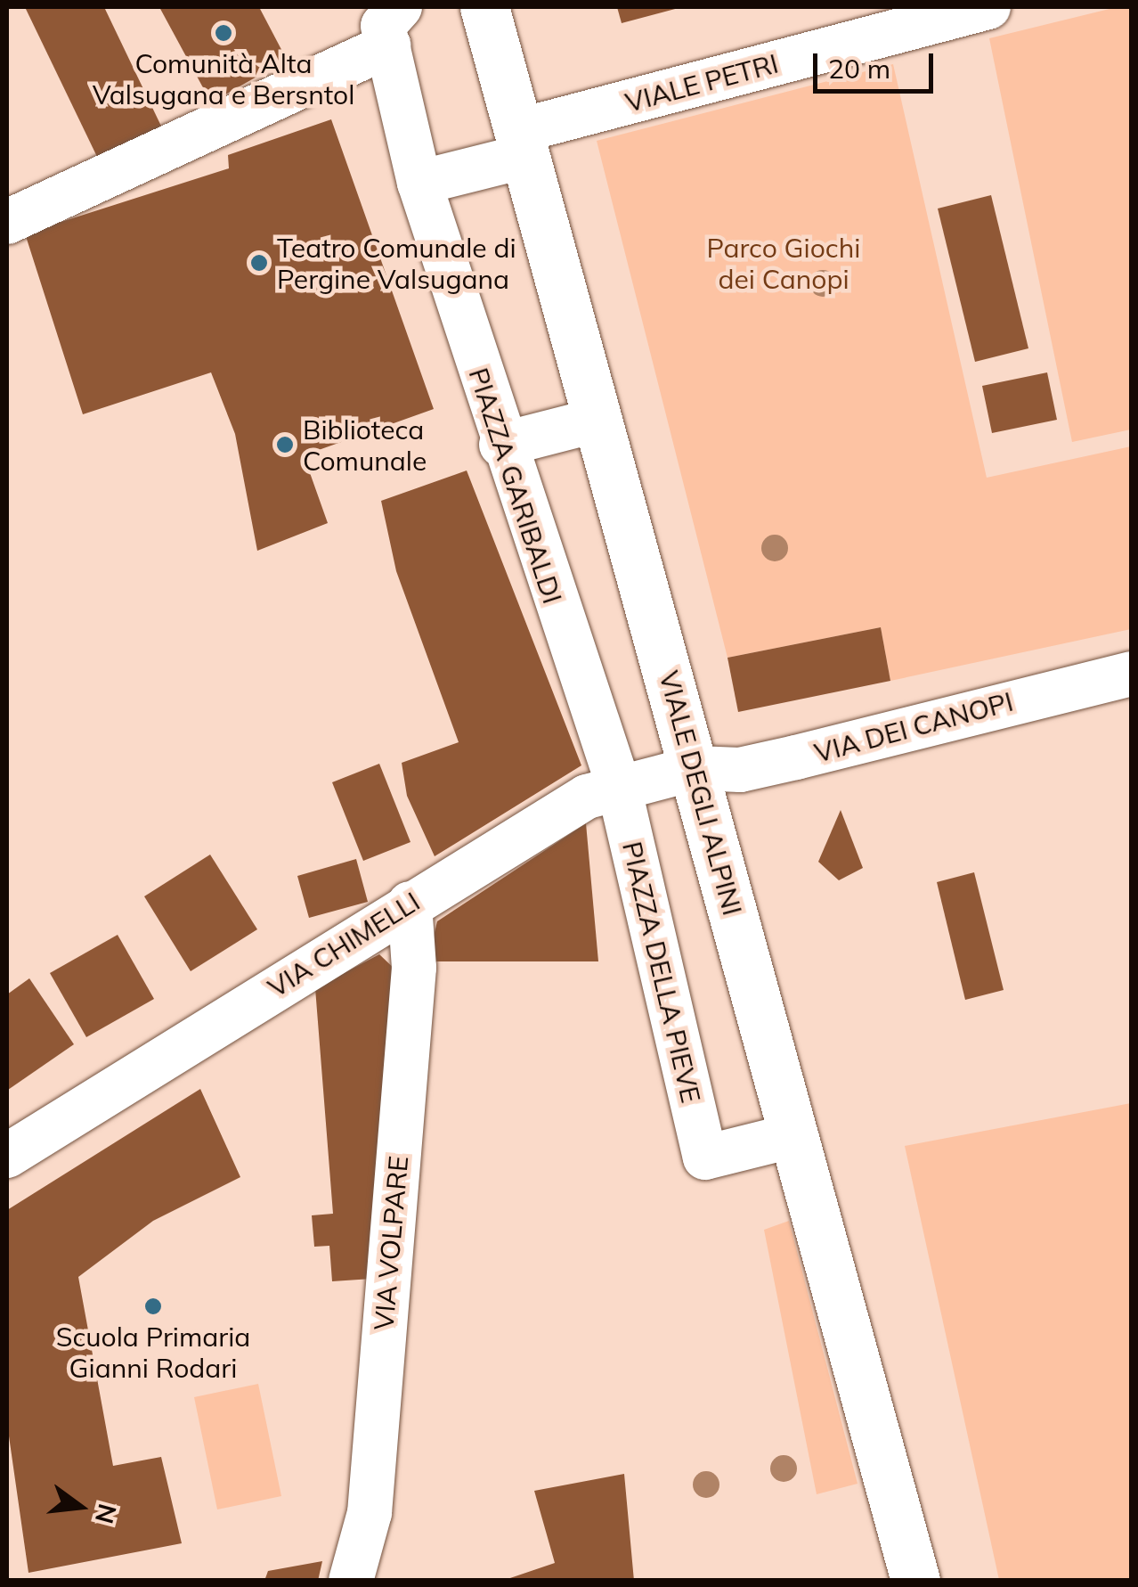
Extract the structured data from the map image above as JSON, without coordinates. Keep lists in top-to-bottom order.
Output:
{
  "streets": {
    "main road": ["VIALE DEGLI ALPINI"],
    "street": [
      "VIALE PETRI",
      "PIAZZA GARIBALDI",
      "VIA DEI CANOPI",
      "VIA CHIMELLI",
      "PIAZZA DELLA PIEVE",
      "VIA VOLPARE"
    ]
  },
  "crossings": [
    ["VIALE PETRI", "VIALE DEGLI ALPINI"],
    ["PIAZZA GARIBALDI", "VIA CHIMELLI"],
    ["PIAZZA GARIBALDI", "PIAZZA DELLA PIEVE"],
    ["VIA DEI CANOPI", "VIALE DEGLI ALPINI"],
    ["VIA DEI CANOPI", "VIA CHIMELLI"],
    ["VIALE DEGLI ALPINI", "VIA CHIMELLI"],
    ["VIALE DEGLI ALPINI", "PIAZZA DELLA PIEVE"],
    ["VIA CHIMELLI", "PIAZZA DELLA PIEVE"],
    ["VIA CHIMELLI", "VIA VOLPARE"]
  ],
  "parks": ["Parco Giochi dei Canopi"],
  "places": [
    "Comunità Alta Valsugana e Bersntol",
    "Teatro Comunale di Pergine Valsugana",
    "Biblioteca Comunale",
    "Scuola Primaria Gianni Rodari"
  ],
  "scale_bar": "20 m",
  "north": "right"
}
